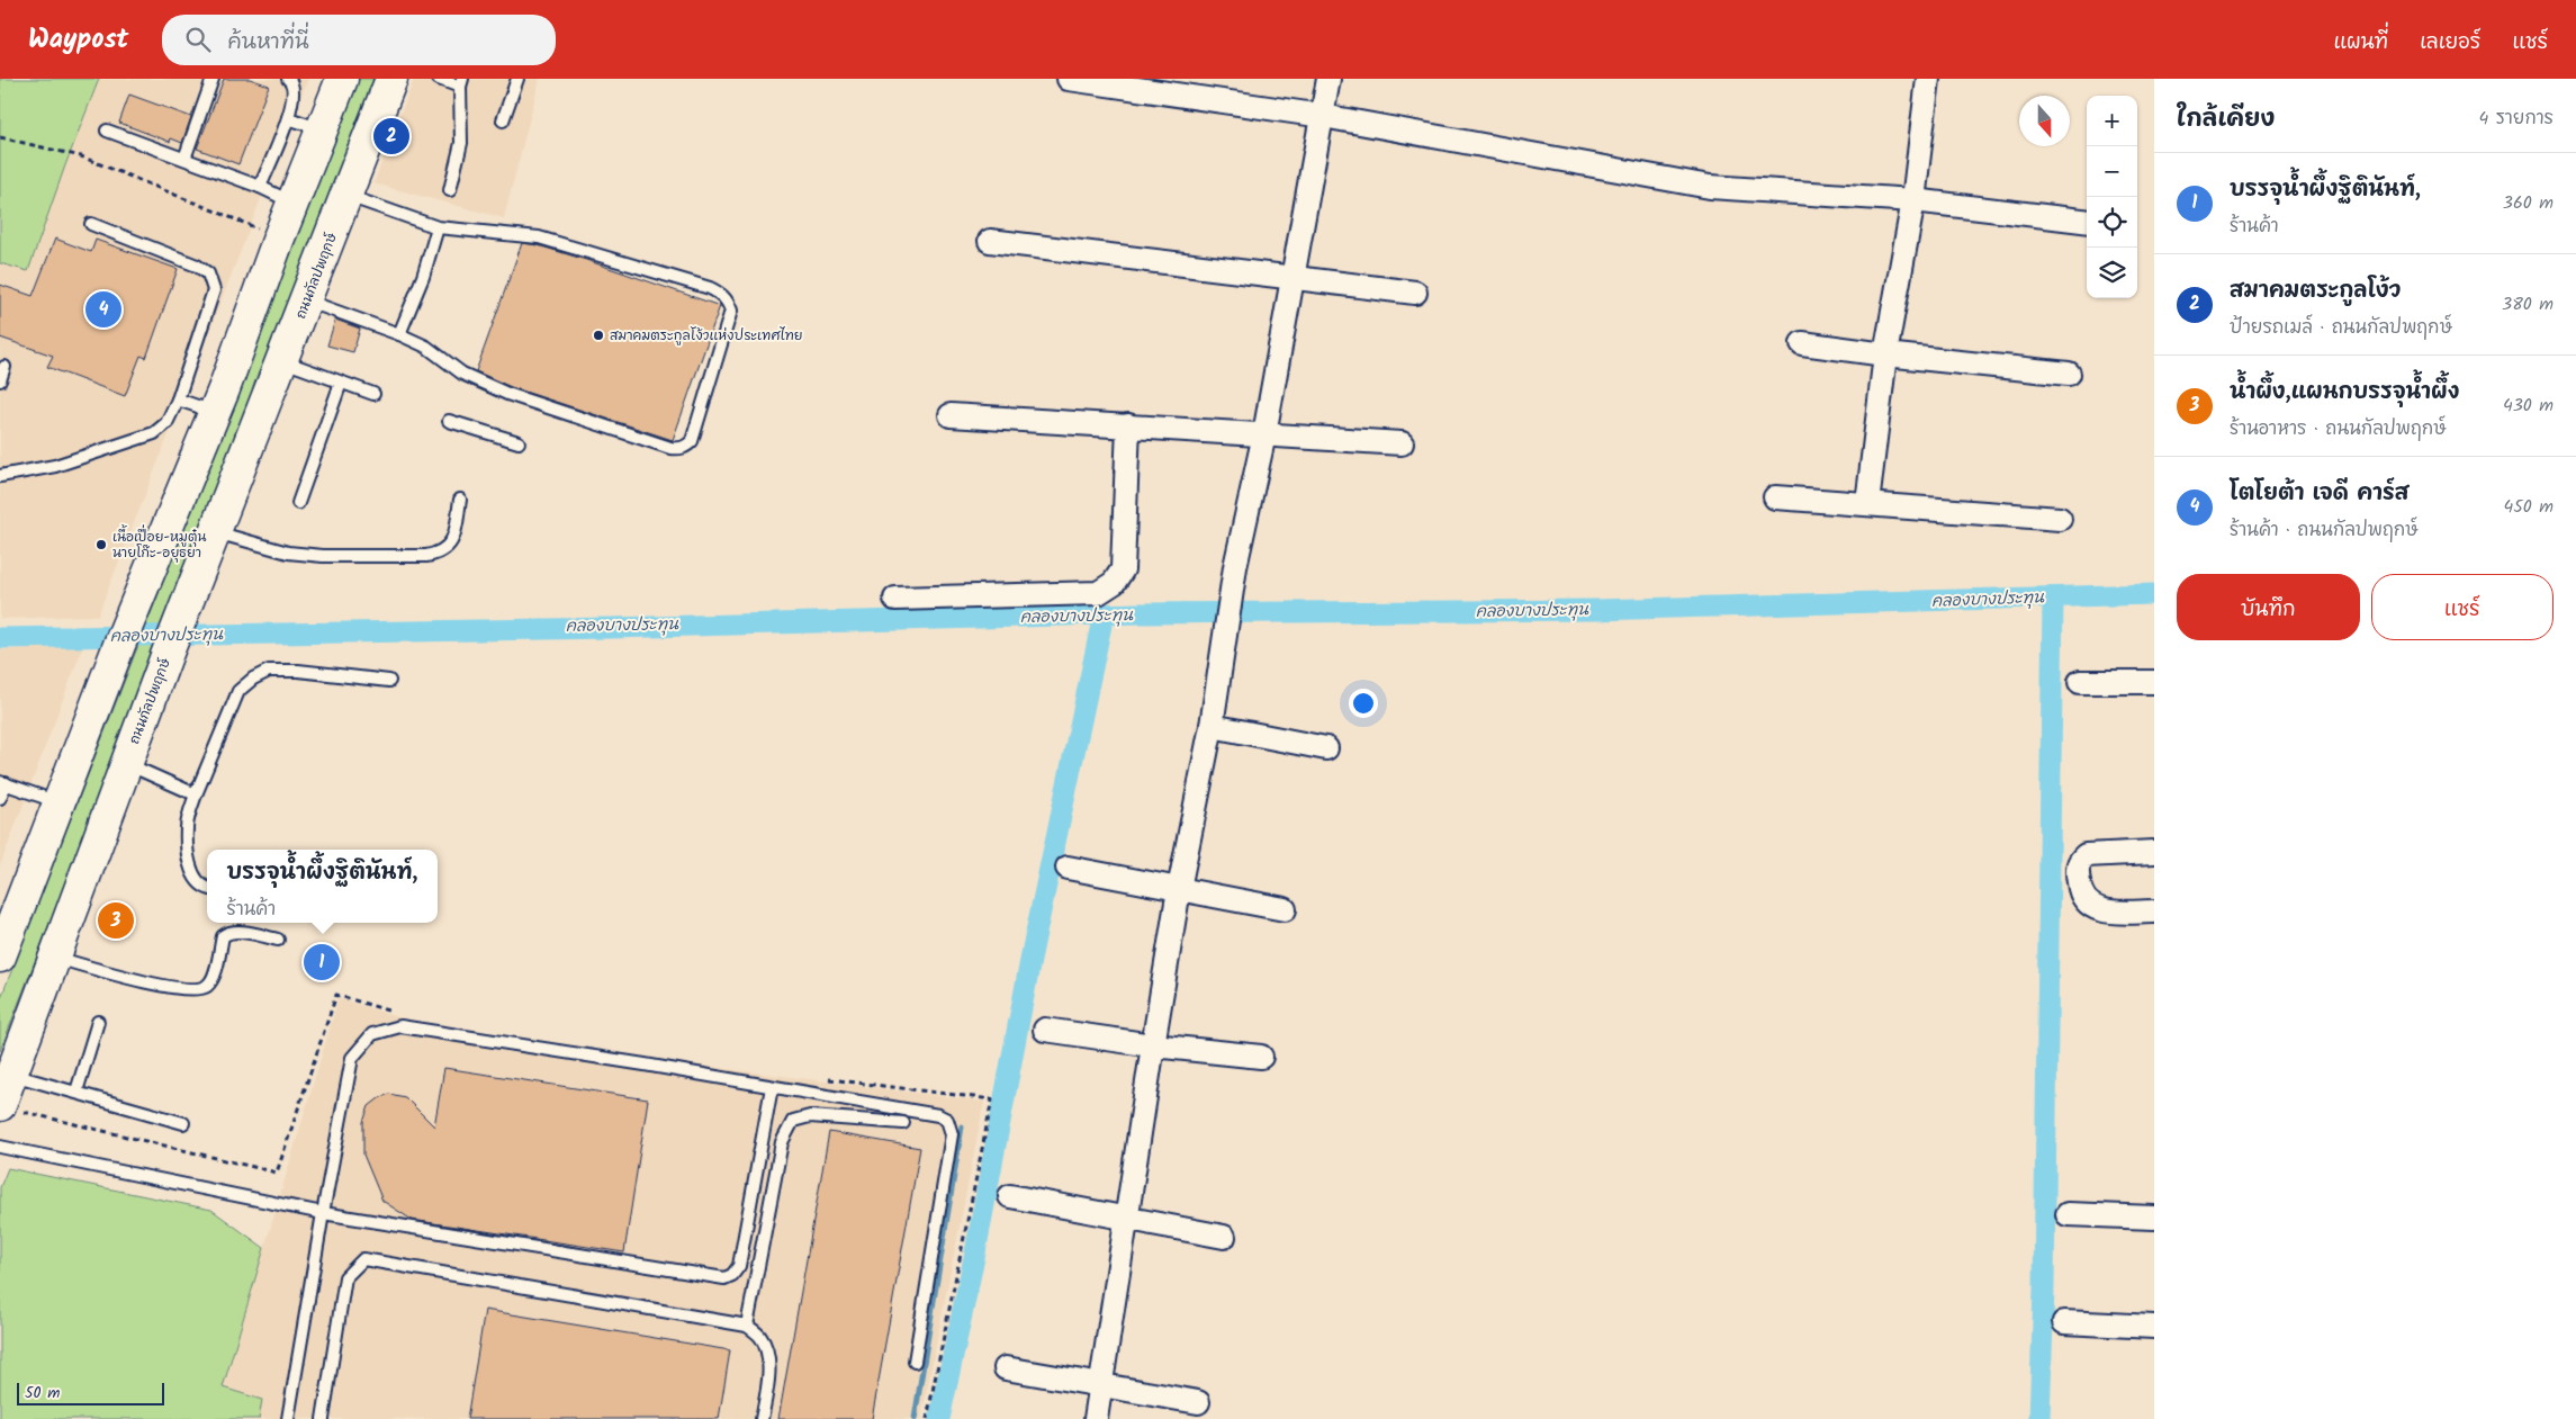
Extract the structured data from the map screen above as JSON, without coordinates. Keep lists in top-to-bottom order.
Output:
{
  "streets": {
    "main road": ["ถนนกัลปพฤกษ์"]
  },
  "water": ["คลองบางประทุน"],
  "places": ["สมาคมตระกูลโง้วแห่งประเทศไทย", "เนื้อเปื่อย-หมูตุ๋น นายโก๊ะ-อยุธยา"],
  "scale_bar": "50 m",
  "north": "bottom",
  "page": {
    "header": "Waypost",
    "search": "ค้นหาที่นี่",
    "nav": ["แผนที่", "เลเยอร์", "แชร์"],
    "heading": ["ใกล้เคียง", "4 รายการ"],
    "map_buttons": ["+", "−"],
    "pins": [
      "2",
      "4",
      "3",
      "1"
    ],
    "list": [
      {
        "mark": "1",
        "name": "บรรจุน้ำผึ้งฐิตินันท์,",
        "note": "ร้านค้า",
        "value": "360 m"
      },
      {
        "mark": "2",
        "name": "สมาคมตระกูลโง้ว",
        "note": "ป้ายรถเมล์ · ถนนกัลปพฤกษ์",
        "value": "380 m"
      },
      {
        "mark": "3",
        "name": "น้ำผึ้ง,แผนกบรรจุน้ำผึ้ง",
        "note": "ร้านอาหาร · ถนนกัลปพฤกษ์",
        "value": "430 m"
      },
      {
        "mark": "4",
        "name": "โตโยต้า เจดี คาร์ส",
        "note": "ร้านค้า · ถนนกัลปพฤกษ์",
        "value": "450 m"
      }
    ],
    "buttons": ["บันทึก", "แชร์"],
    "popup": ["บรรจุน้ำผึ้งฐิตินันท์,", "ร้านค้า"],
    "scale": "50 m"
  }
}
